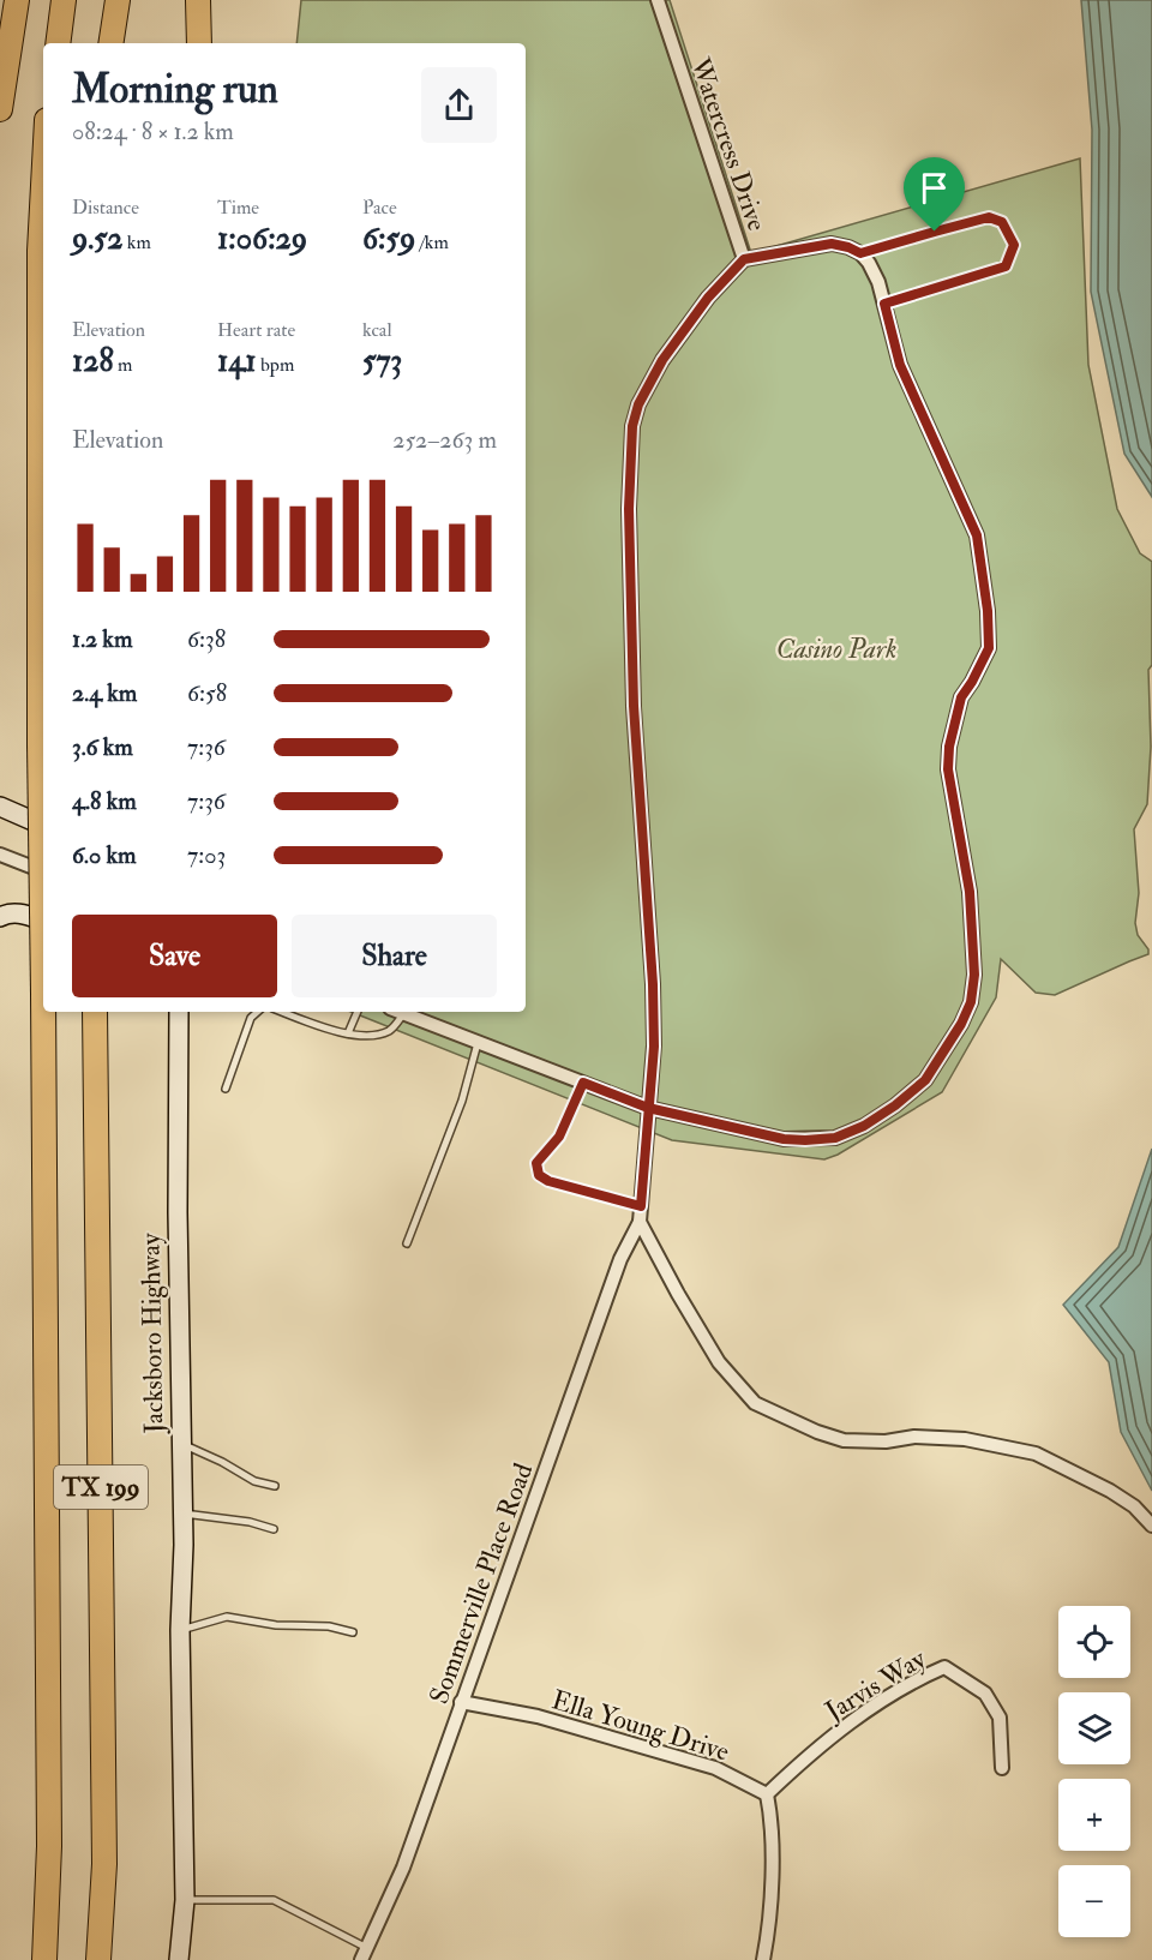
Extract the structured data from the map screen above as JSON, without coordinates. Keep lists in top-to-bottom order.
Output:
{
  "streets": {
    "highway": ["Jacksboro Highway", "TX 199"],
    "street": [
      "Watercress Drive",
      "Sommerville Place Road",
      "Jarvis Way",
      "Ella Young Drive"
    ]
  },
  "crossings": [
    ["Watercress Drive", "Sommerville Place Road"],
    ["Sommerville Place Road", "Ella Young Drive"],
    ["Jarvis Way", "Ella Young Drive"]
  ],
  "parks": ["Casino Park"],
  "page": {
    "heading": ["Morning run", "08:24 · 8 × 1.2 km"],
    "stats": [
      ["Distance", "9.52 km"],
      ["Time", "1:06:29"],
      ["Pace", "6:59 /km"],
      ["Elevation", "128 m"],
      ["Heart rate", "141 bpm"],
      ["kcal", "573"]
    ],
    "chart": ["Elevation", "252–263 m"],
    "list": [
      {
        "name": "1.2 km",
        "note": "6:38"
      },
      {
        "name": "2.4 km",
        "note": "6:58"
      },
      {
        "name": "3.6 km",
        "note": "7:36"
      },
      {
        "name": "4.8 km",
        "note": "7:36"
      },
      {
        "name": "6.0 km",
        "note": "7:03"
      }
    ],
    "buttons": ["Save", "Share"],
    "map_buttons": ["+", "−"]
  }
}
